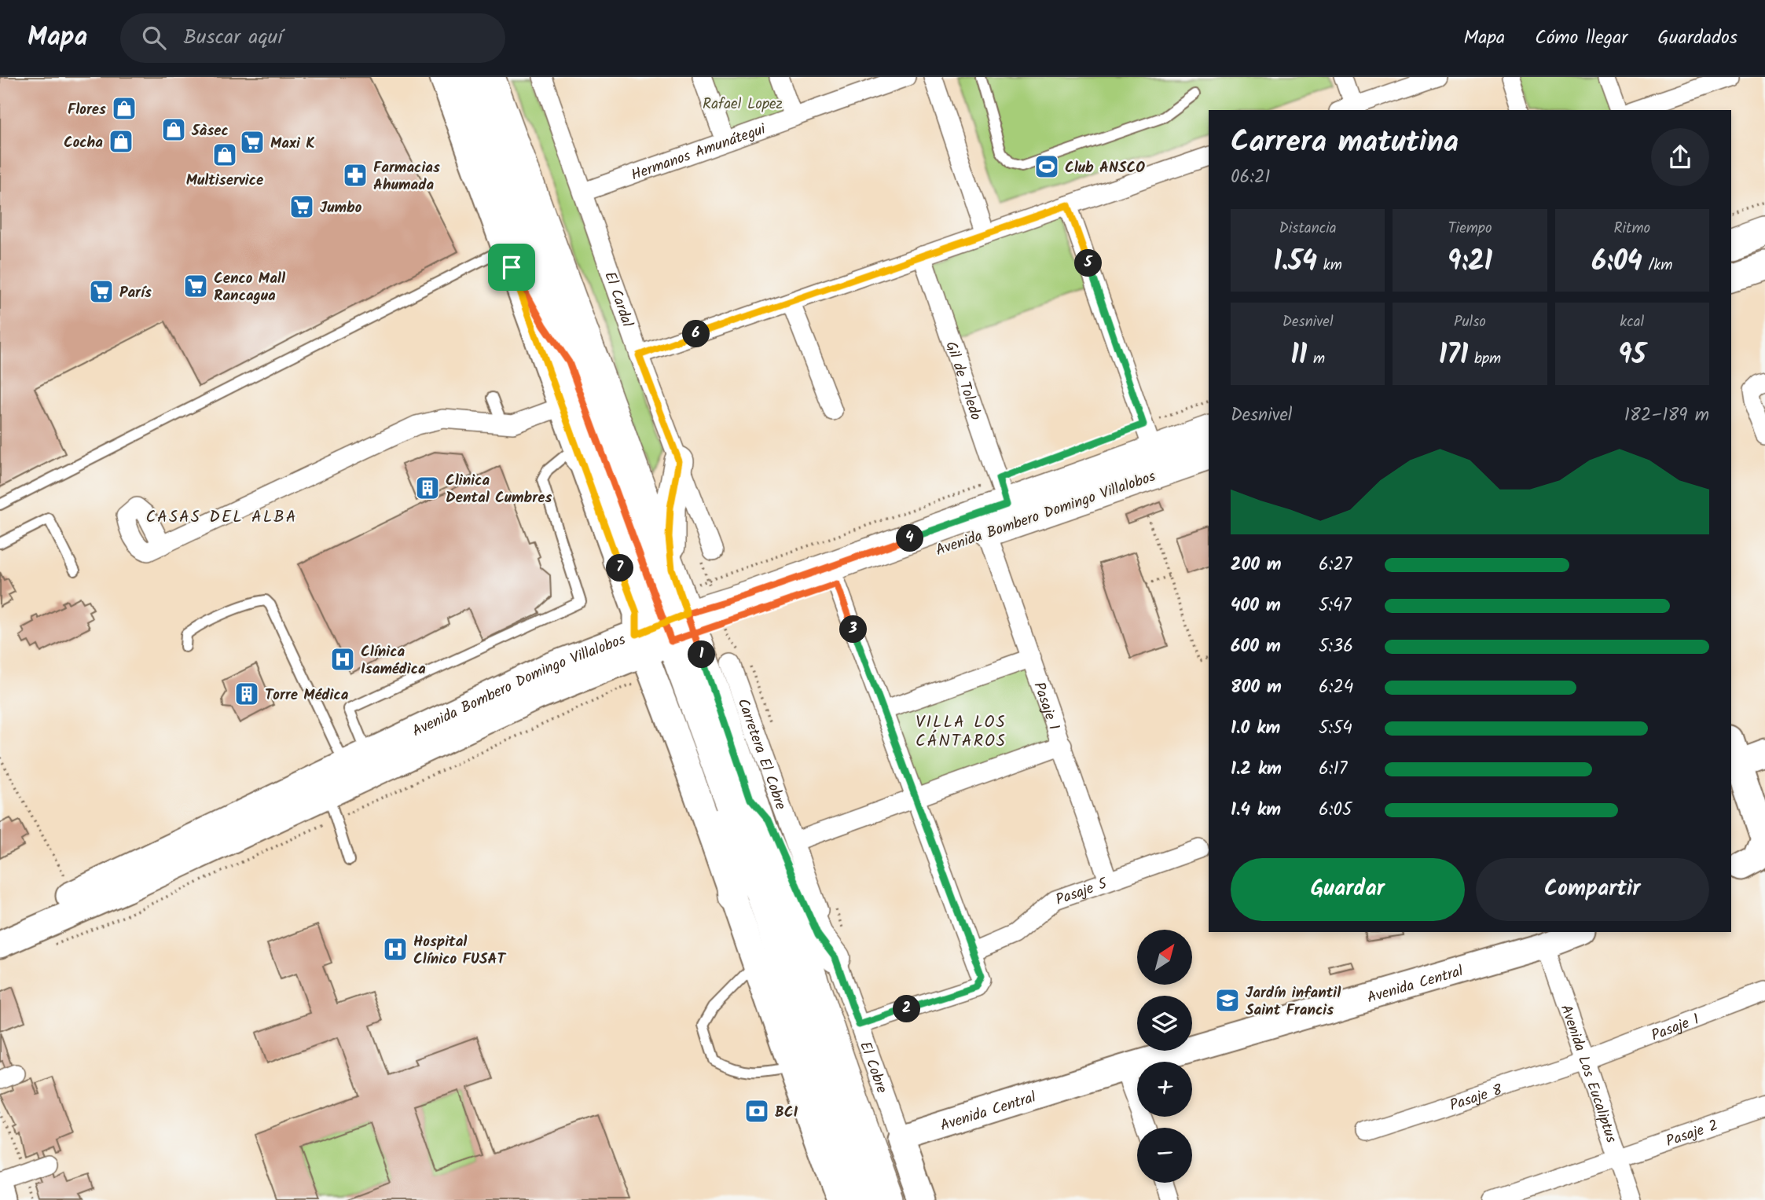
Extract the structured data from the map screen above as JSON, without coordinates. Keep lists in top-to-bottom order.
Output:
{
  "streets": {
    "main road": ["Avenida Bombero Domingo Villalobos"],
    "street": [
      "Hermanos Amunátegui",
      "El Cardal",
      "Gil de Toledo",
      "Pasaje 1",
      "Carretera El Cobre",
      "Pasaje 5",
      "Avenida Central",
      "El Cobre",
      "Avenida Los Eucaliptus",
      "Pasaje 8",
      "Pasaje 2"
    ]
  },
  "crossings": [
    ["Hermanos Amunátegui", "El Cardal"],
    ["Gil de Toledo", "Avenida Bombero Domingo Villalobos"],
    ["Avenida Bombero Domingo Villalobos", "Pasaje 1"],
    ["Pasaje 1", "Pasaje 5"],
    ["Pasaje 1", "Avenida Los Eucaliptus"],
    ["Pasaje 1", "Pasaje 8"],
    ["Carretera El Cobre", "El Cobre"],
    ["Avenida Central", "El Cobre"],
    ["Avenida Central", "Avenida Los Eucaliptus"],
    ["Avenida Los Eucaliptus", "Pasaje 8"],
    ["Avenida Los Eucaliptus", "Pasaje 2"]
  ],
  "districts": ["CASAS DEL ALBA", "VILLA LOS CÁNTAROS"],
  "parks": ["Rafael Lopez"],
  "places": {
    "shop": [
      "Flores",
      "5àsec",
      "Cocha",
      "Multiservice"
    ],
    "supermarket": [
      "Maxi K",
      "Jumbo",
      "Cenco Mall Rancagua",
      "París"
    ],
    "sports": ["Club ANSCO"],
    "pharmacy": ["Farmacias Ahumada"],
    "building": ["Clinica Dental Cumbres", "Torre Médica"],
    "hospital": ["Clínica Isamédica", "Hospital Clínico FUSAT"],
    "school or university": ["Jardín infantil Saint Francis"],
    "bank": ["BCI"]
  },
  "north": "top right",
  "page": {
    "header": "Mapa",
    "search": "Buscar aquí",
    "nav": ["Mapa", "Cómo llegar", "Guardados"],
    "heading": ["Carrera matutina", "06:21"],
    "stats": [
      ["Distancia", "1.54 km"],
      ["Tiempo", "9:21"],
      ["Ritmo", "6:04 /km"],
      ["Desnivel", "11 m"],
      ["Pulso", "171 bpm"],
      ["kcal", "95"]
    ],
    "pins": [
      "5",
      "6",
      "4",
      "7",
      "3",
      "1",
      "2"
    ],
    "chart": ["Desnivel", "182–189 m"],
    "list": [
      {
        "name": "200 m",
        "note": "6:27"
      },
      {
        "name": "400 m",
        "note": "5:47"
      },
      {
        "name": "600 m",
        "note": "5:36"
      },
      {
        "name": "800 m",
        "note": "6:24"
      },
      {
        "name": "1.0 km",
        "note": "5:54"
      },
      {
        "name": "1.2 km",
        "note": "6:17"
      },
      {
        "name": "1.4 km",
        "note": "6:05"
      }
    ],
    "buttons": ["Guardar", "Compartir"],
    "map_buttons": ["+", "−"]
  }
}
